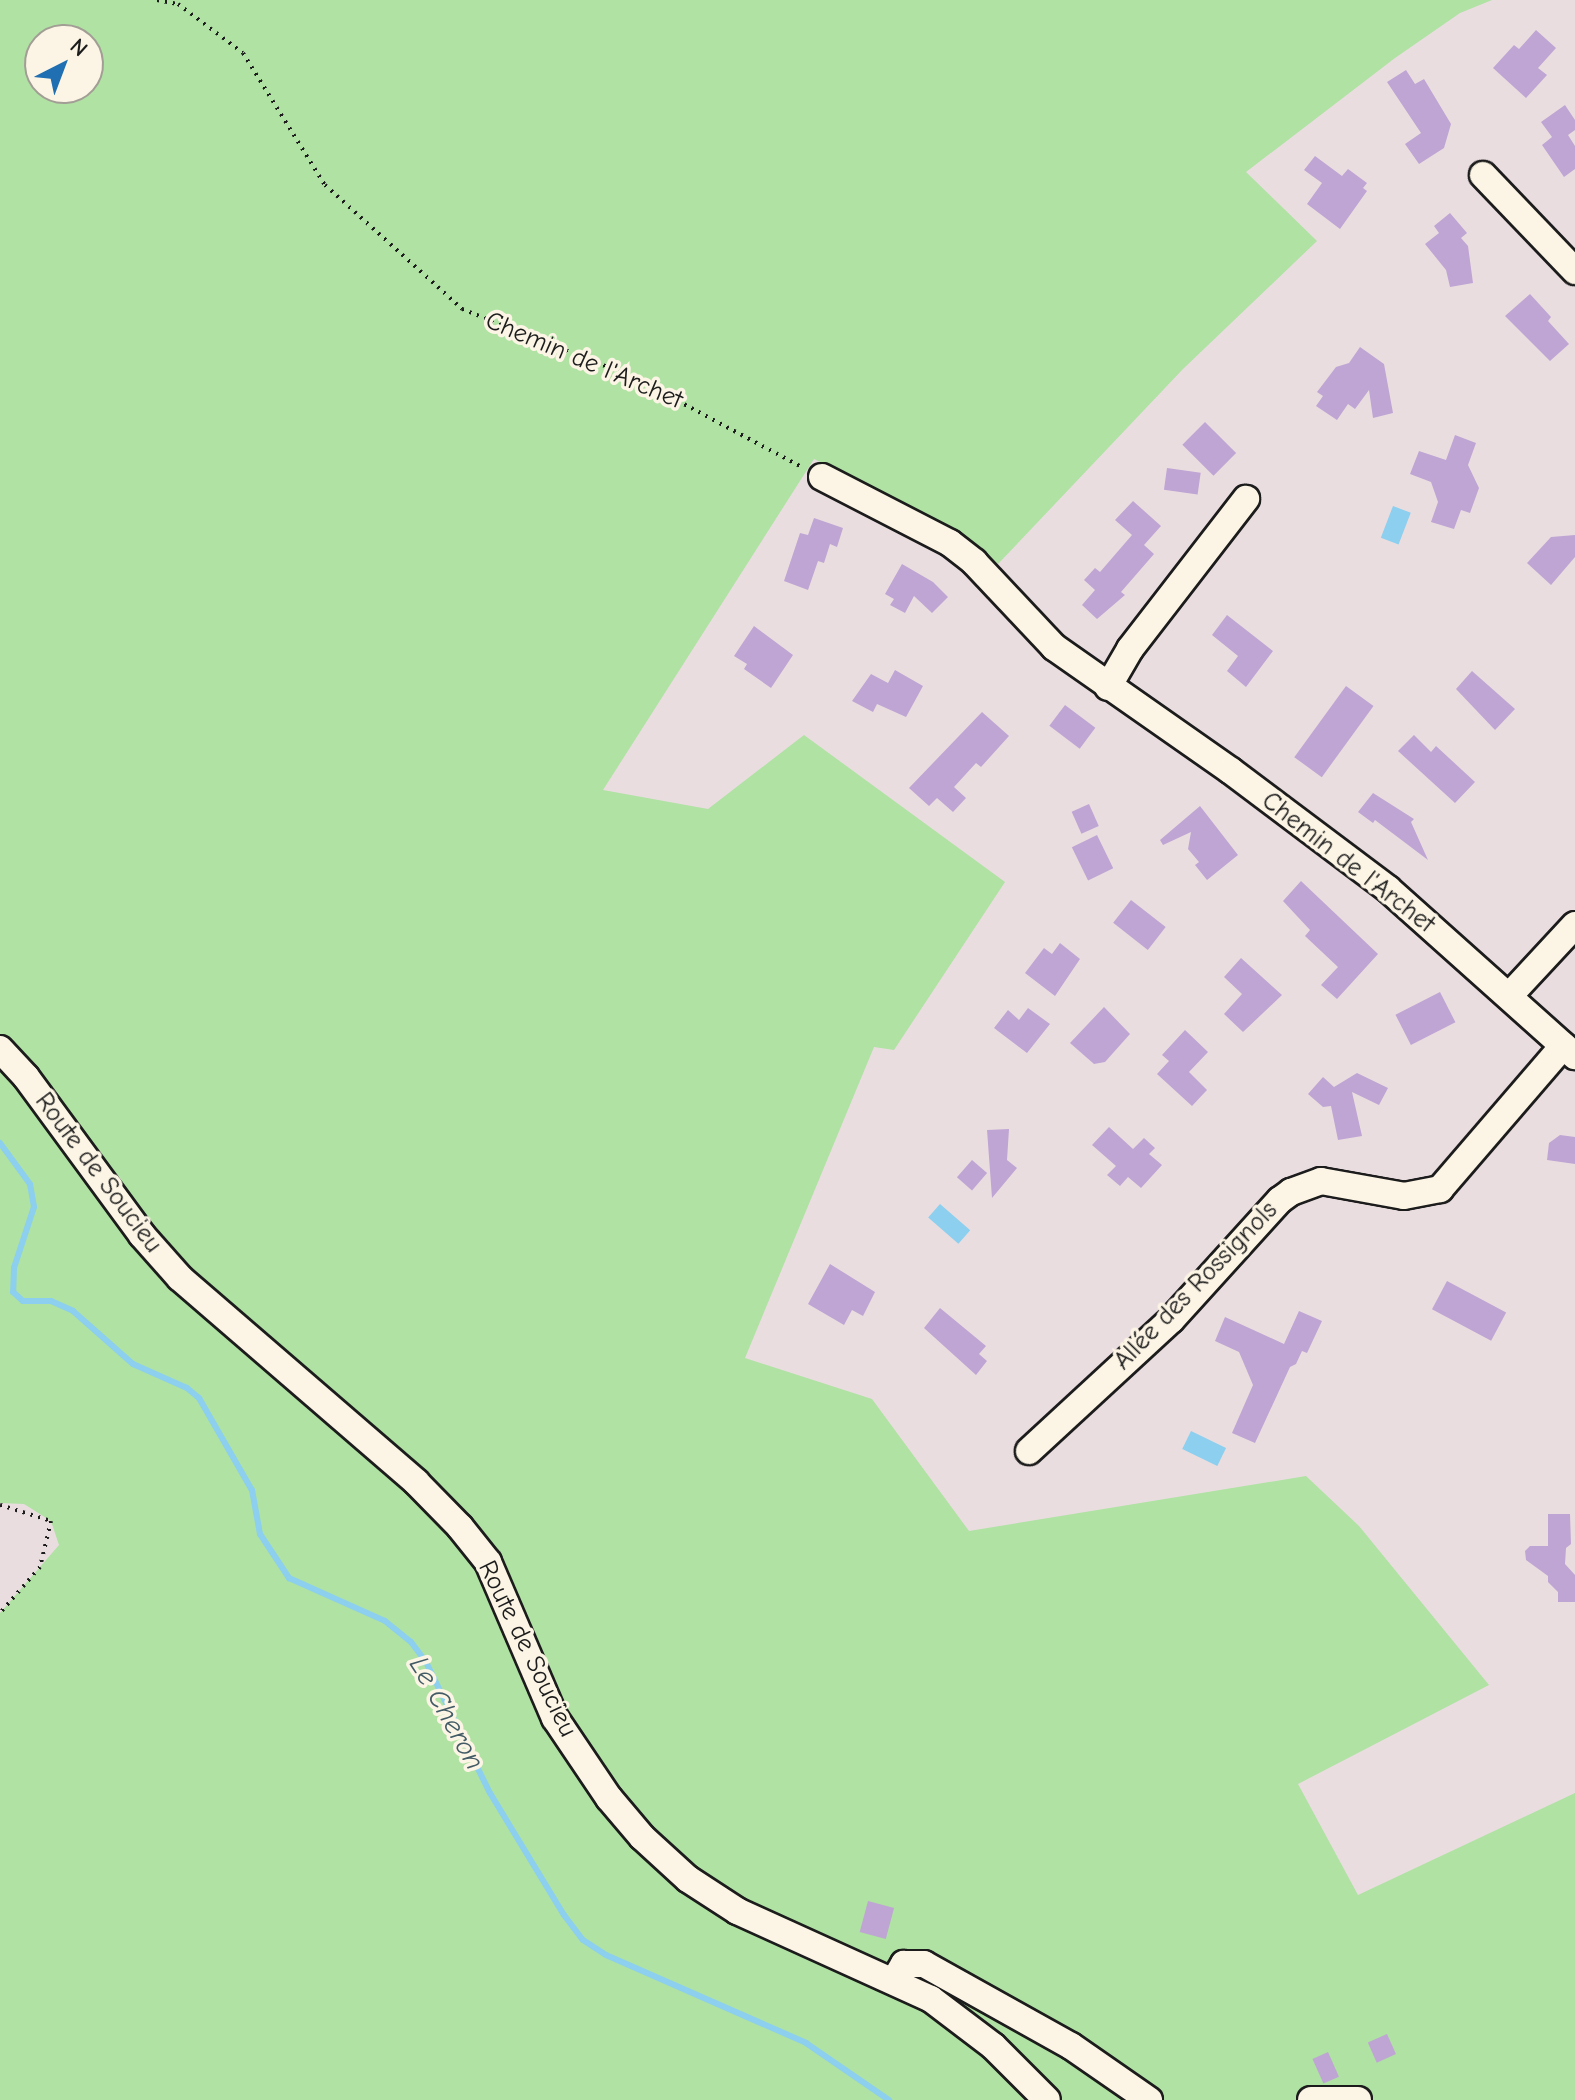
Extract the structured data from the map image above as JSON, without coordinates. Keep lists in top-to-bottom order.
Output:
{
  "streets": {
    "street": ["Chemin de l'Archet", "Route de Soucieu", "Allée des Rossignols"]
  },
  "crossings": [
    ["Chemin de l'Archet", "Allée des Rossignols"]
  ],
  "water": ["Le Cheron"],
  "north": "top right"
}
